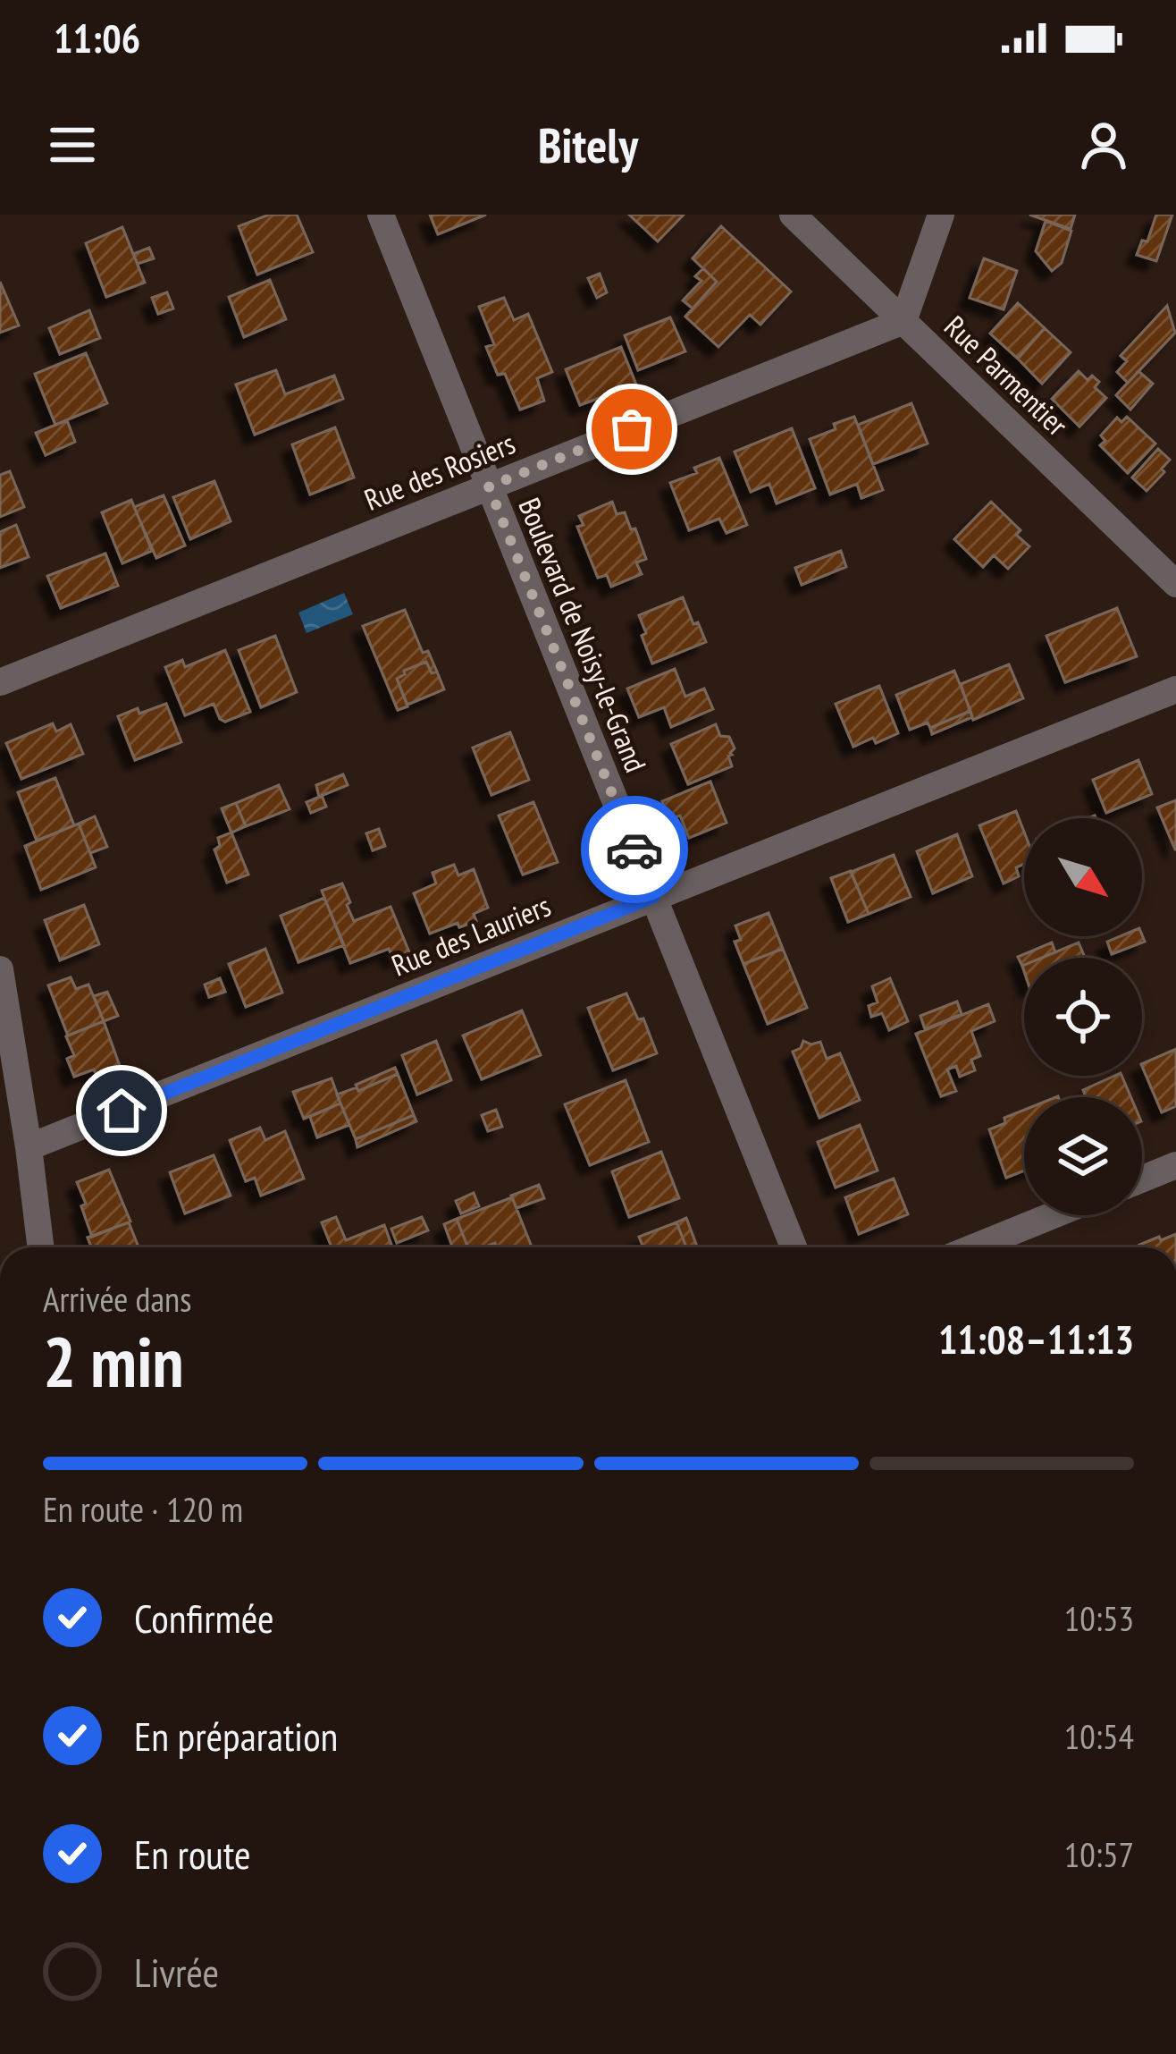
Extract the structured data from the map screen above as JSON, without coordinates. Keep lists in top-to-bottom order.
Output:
{
  "streets": {
    "street": [
      "Rue Parmentier",
      "Rue des Rosiers",
      "Boulevard de Noisy-le-Grand",
      "Rue des Lauriers"
    ]
  },
  "crossings": [
    ["Rue Parmentier", "Rue des Rosiers"],
    ["Rue des Rosiers", "Boulevard de Noisy-le-Grand"],
    ["Boulevard de Noisy-le-Grand", "Rue des Lauriers"]
  ],
  "north": "bottom right",
  "page": {
    "status": "11:06",
    "header": "Bitely",
    "heading": ["2 min", "Arrivée dans", "11:08–11:13"],
    "bar": "En route · 120 m",
    "list": [
      ["Confirmée", "10:53"],
      ["En préparation", "10:54"],
      ["En route", "10:57"],
      "Livrée"
    ]
  }
}
